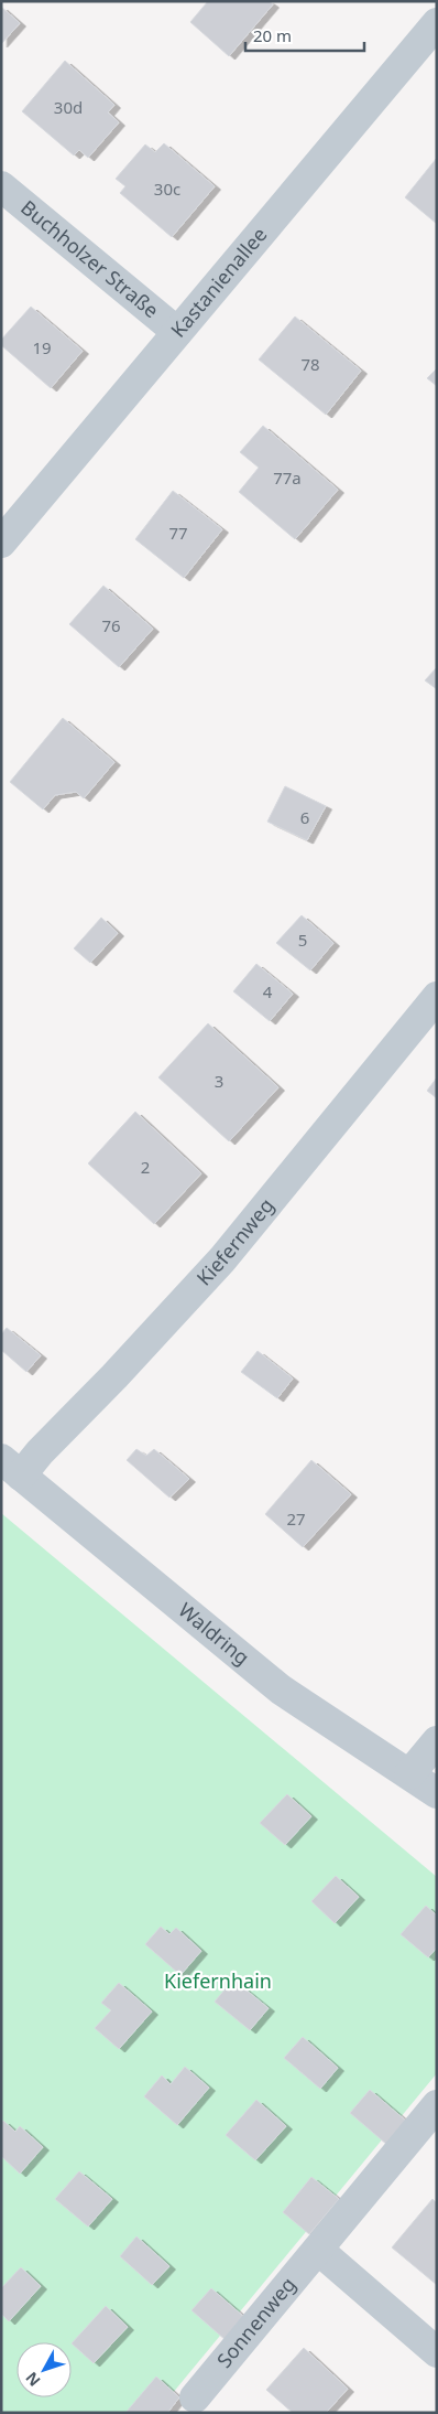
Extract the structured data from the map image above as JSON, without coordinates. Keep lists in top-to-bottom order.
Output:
{
  "streets": {
    "street": [
      "Buchholzer Straße",
      "Kastanienallee",
      "Kiefernweg",
      "Waldring",
      "Sonnenweg"
    ]
  },
  "crossings": [
    ["Buchholzer Straße", "Kastanienallee"],
    ["Kiefernweg", "Waldring"]
  ],
  "parks": ["Kiefernhain"],
  "house_numbers": [
    "30d",
    "30c",
    "19",
    "78",
    "77a",
    "77",
    "76",
    "6",
    "5",
    "4",
    "3",
    "2",
    "27"
  ],
  "scale_bar": "20 m",
  "north": "bottom left"
}
